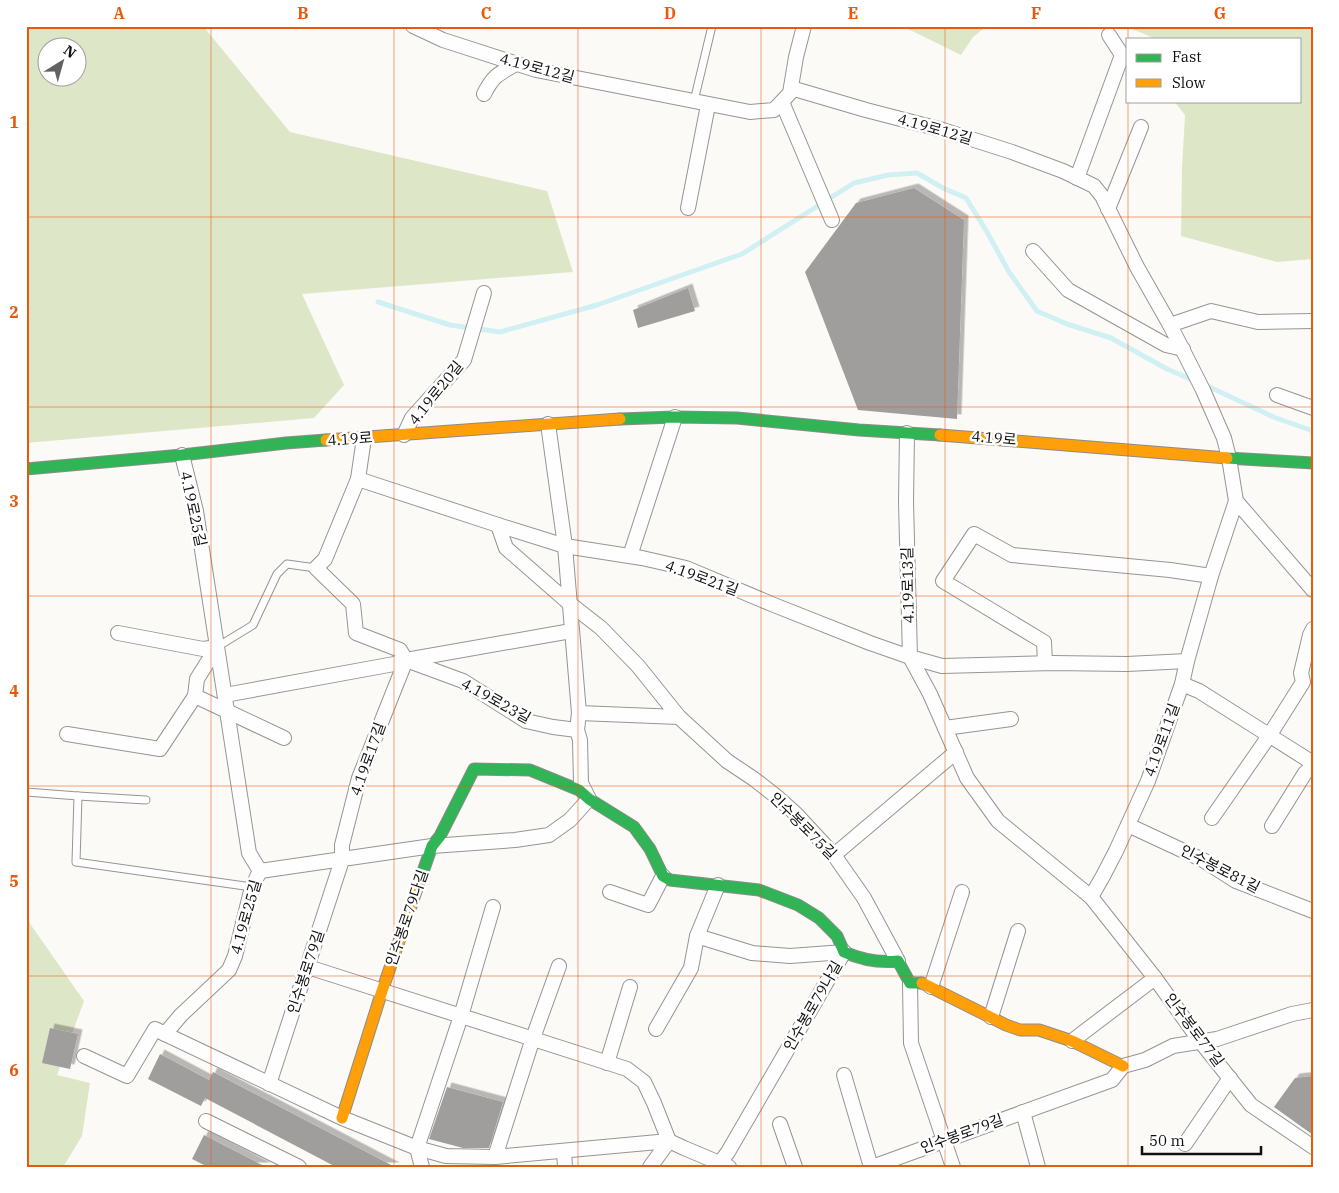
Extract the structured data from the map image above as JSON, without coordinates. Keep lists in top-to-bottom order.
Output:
{
  "streets": {
    "street": [
      "4.19로12길",
      "4.19로20길",
      "4.19로",
      "4.19로25길",
      "4.19로21길",
      "4.19로13길",
      "4.19로23길",
      "4.19로11길",
      "4.19로17길",
      "인수봉로75길",
      "인수봉로81길",
      "인수봉로79다길",
      "인수봉로79길",
      "인수봉로79나길",
      "인수봉로77길"
    ]
  },
  "crossings": [
    ["4.19로12길", "4.19로"],
    ["4.19로12길", "4.19로11길"],
    ["4.19로20길", "4.19로"],
    ["4.19로", "4.19로25길"],
    ["4.19로", "4.19로13길"],
    ["4.19로", "4.19로11길"],
    ["4.19로21길", "4.19로13길"],
    ["4.19로21길", "4.19로11길"],
    ["4.19로13길", "4.19로11길"],
    ["4.19로13길", "인수봉로77길"],
    ["4.19로23길", "4.19로17길"],
    ["4.19로11길", "인수봉로81길"],
    ["4.19로11길", "인수봉로77길"],
    ["4.19로17길", "인수봉로79길"],
    ["인수봉로79길", "인수봉로77길"]
  ],
  "legend": ["Fast", "Slow"],
  "scale_bar": "50 m",
  "north": "top right",
  "grid": {
    "columns": [
      "A",
      "B",
      "C",
      "D",
      "E",
      "F",
      "G"
    ],
    "rows": [
      "1",
      "2",
      "3",
      "4",
      "5",
      "6"
    ]
  }
}
